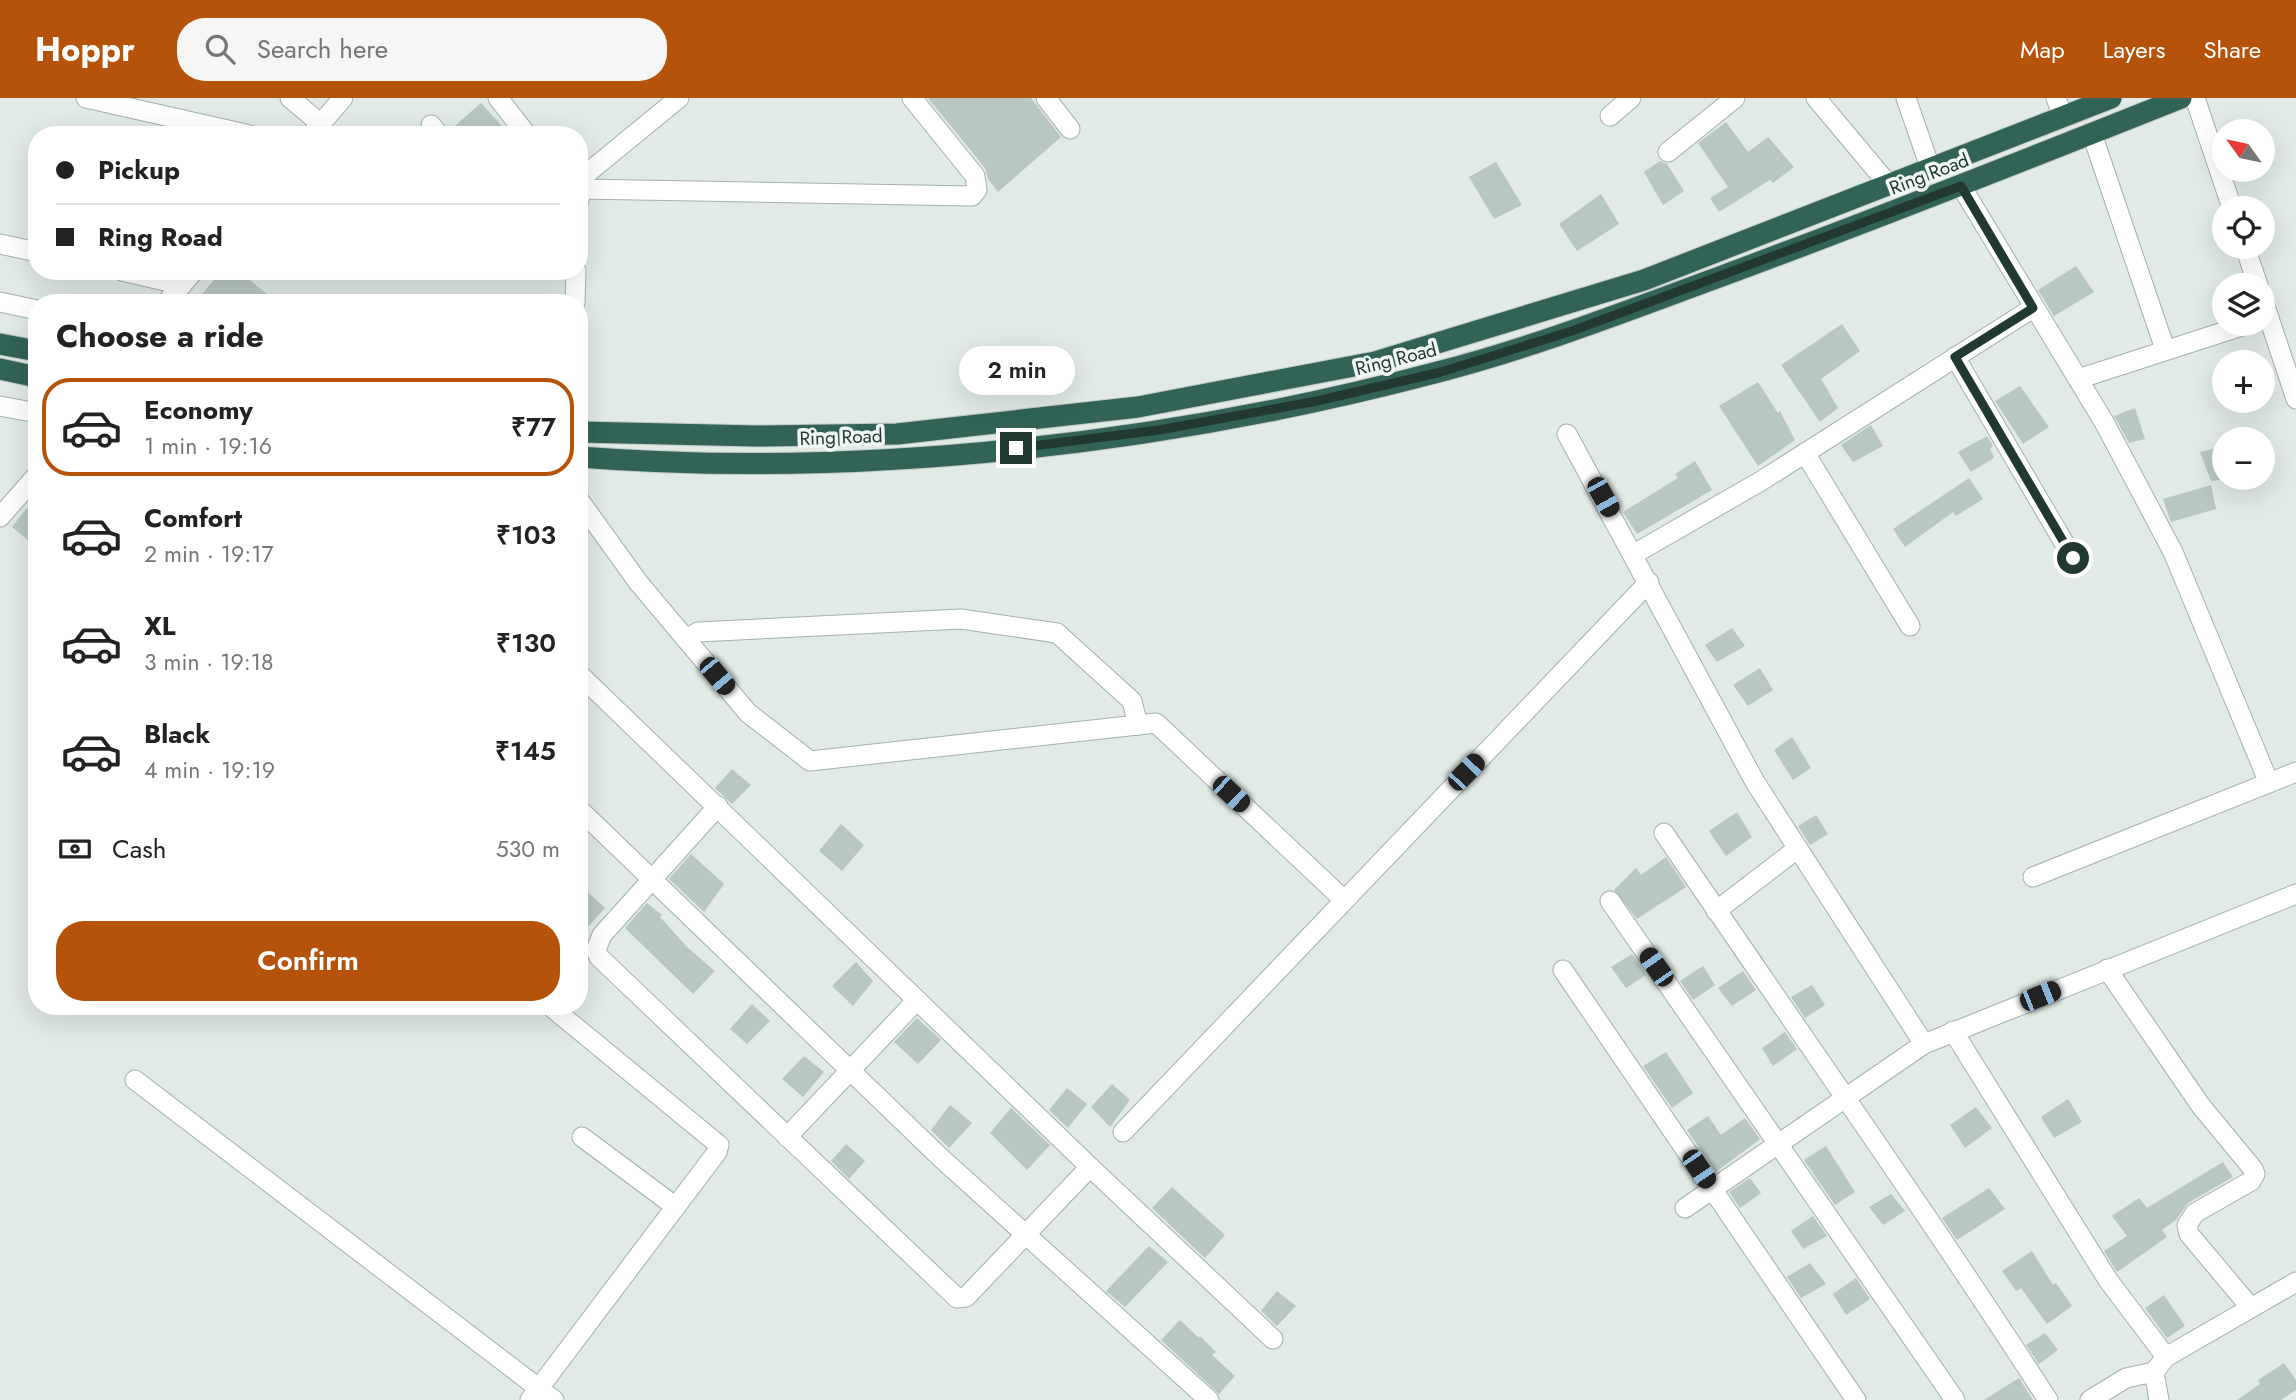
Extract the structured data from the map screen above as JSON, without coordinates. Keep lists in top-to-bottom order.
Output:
{
  "streets": {
    "highway": ["Ring Road"]
  },
  "north": "top left",
  "page": {
    "header": "Hoppr",
    "search": "Search here",
    "nav": ["Map", "Layers", "Share"],
    "map_buttons": ["+", "−"],
    "banner": ["Pickup", "Ring Road"],
    "heading": "Choose a ride",
    "bubble": "2 min",
    "list": [
      {
        "name": "Economy",
        "note": "1 min · 19:16",
        "value": "₹77"
      },
      {
        "name": "Comfort",
        "note": "2 min · 19:17",
        "value": "₹103"
      },
      {
        "name": "XL",
        "note": "3 min · 19:18",
        "value": "₹130"
      },
      {
        "name": "Black",
        "note": "4 min · 19:19",
        "value": "₹145"
      }
    ],
    "pay": ["Cash", "530 m"],
    "buttons": "Confirm"
  }
}
